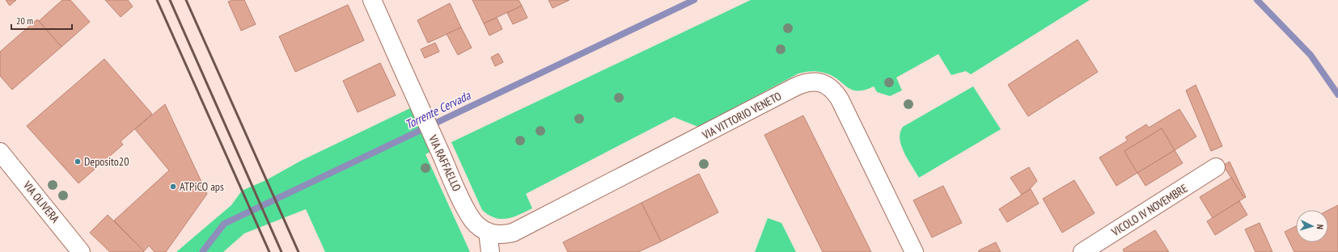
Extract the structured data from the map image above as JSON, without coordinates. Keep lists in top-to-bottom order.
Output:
{
  "streets": {
    "street": [
      "VIA VITTORIO VENETO",
      "VIA RAFFAELLO",
      "VIA OLIVERA",
      "VICOLO IV NOVEMBRE"
    ]
  },
  "crossings": [
    ["VIA VITTORIO VENETO", "VIA RAFFAELLO"]
  ],
  "water": ["Torrente Cervada"],
  "places": ["Deposito20", "ATPiCO aps"],
  "scale_bar": "20 m",
  "north": "right"
}
